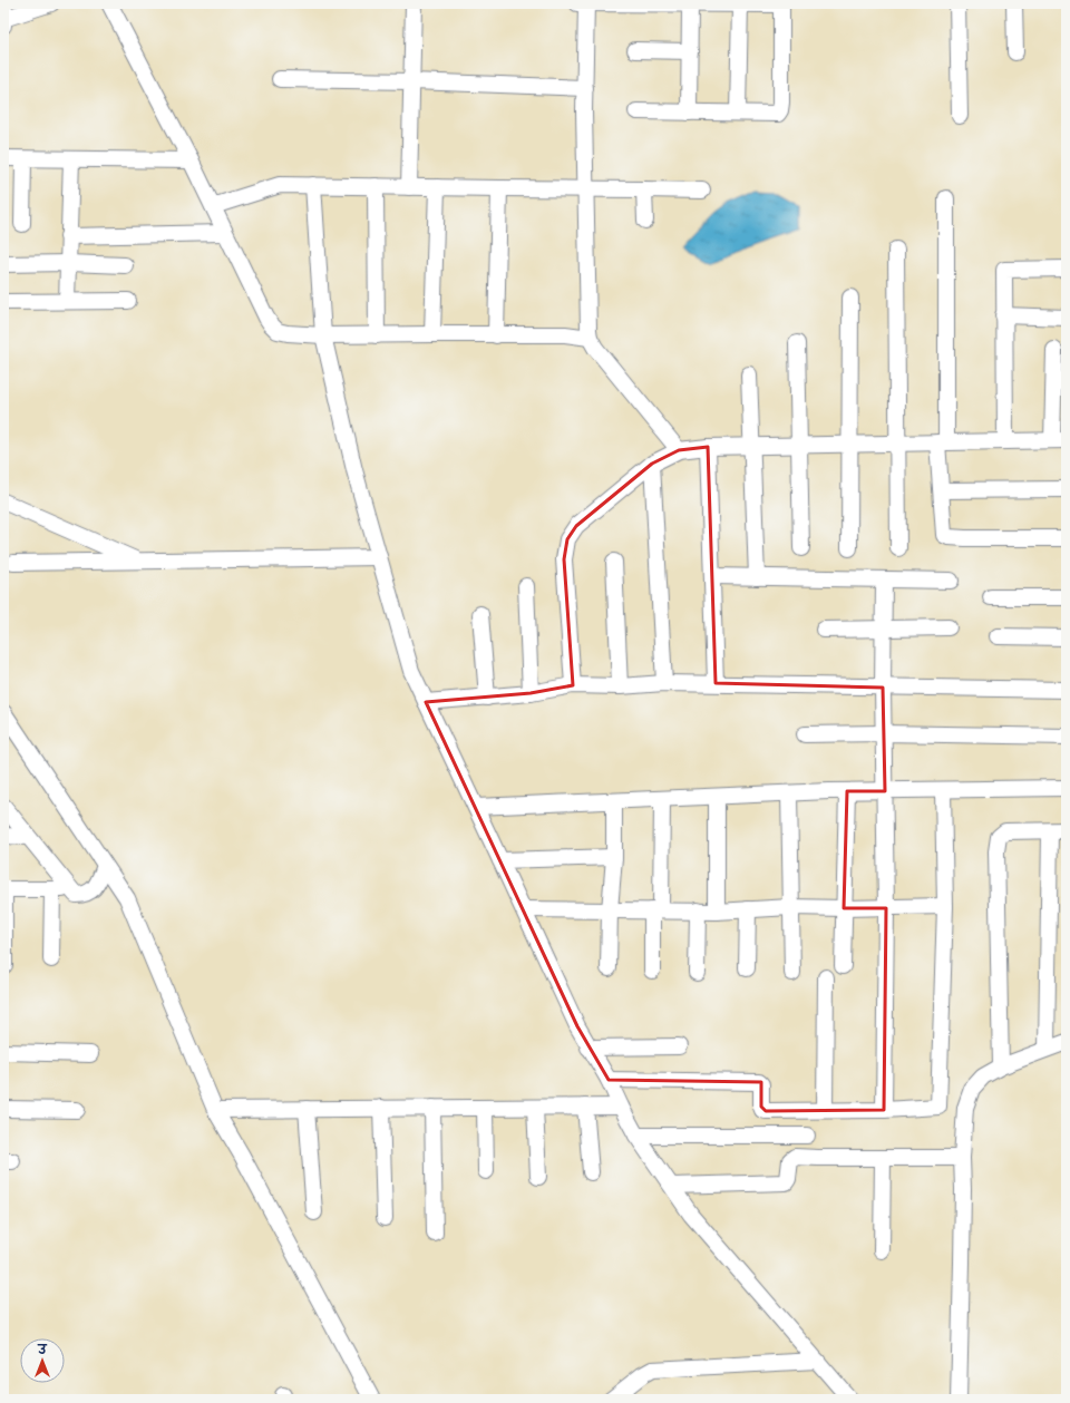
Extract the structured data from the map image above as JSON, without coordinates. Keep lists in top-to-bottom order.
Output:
{
  "north": "top"
}
